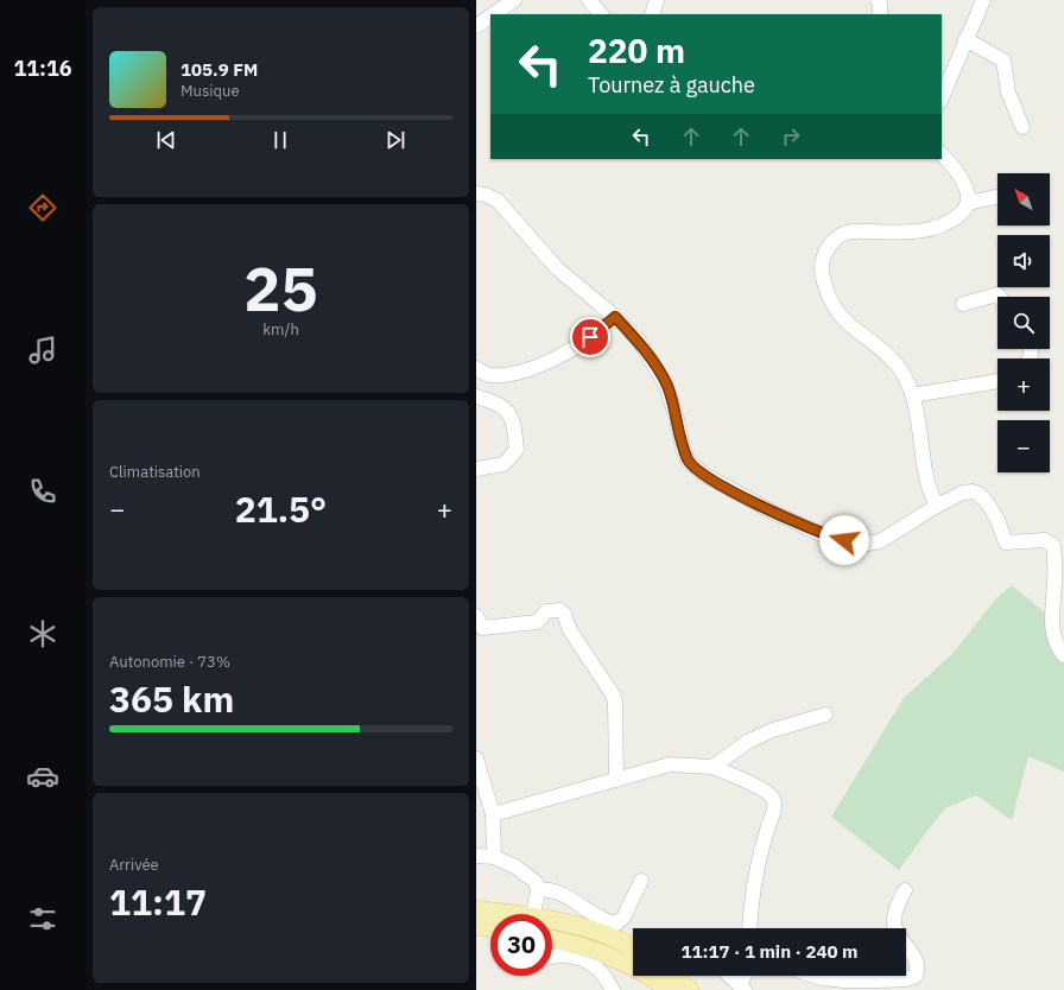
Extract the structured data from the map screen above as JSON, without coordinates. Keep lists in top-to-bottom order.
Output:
{
  "north": "top left",
  "page": {
    "tabs": "11:16",
    "turn": ["220 m", "Tournez à gauche"],
    "song": ["105.9 FM", "Musique"],
    "map_buttons": ["+", "−"],
    "tile": [
      ["25", "km/h"],
      "Climatisation",
      ["Autonomie · 73%", "365 km"],
      ["Arrivée", "11:17"]
    ],
    "heat": ["−", "21.5°", "+"],
    "limit": "30",
    "trip": "11:17 · 1 min · 240 m"
  }
}
